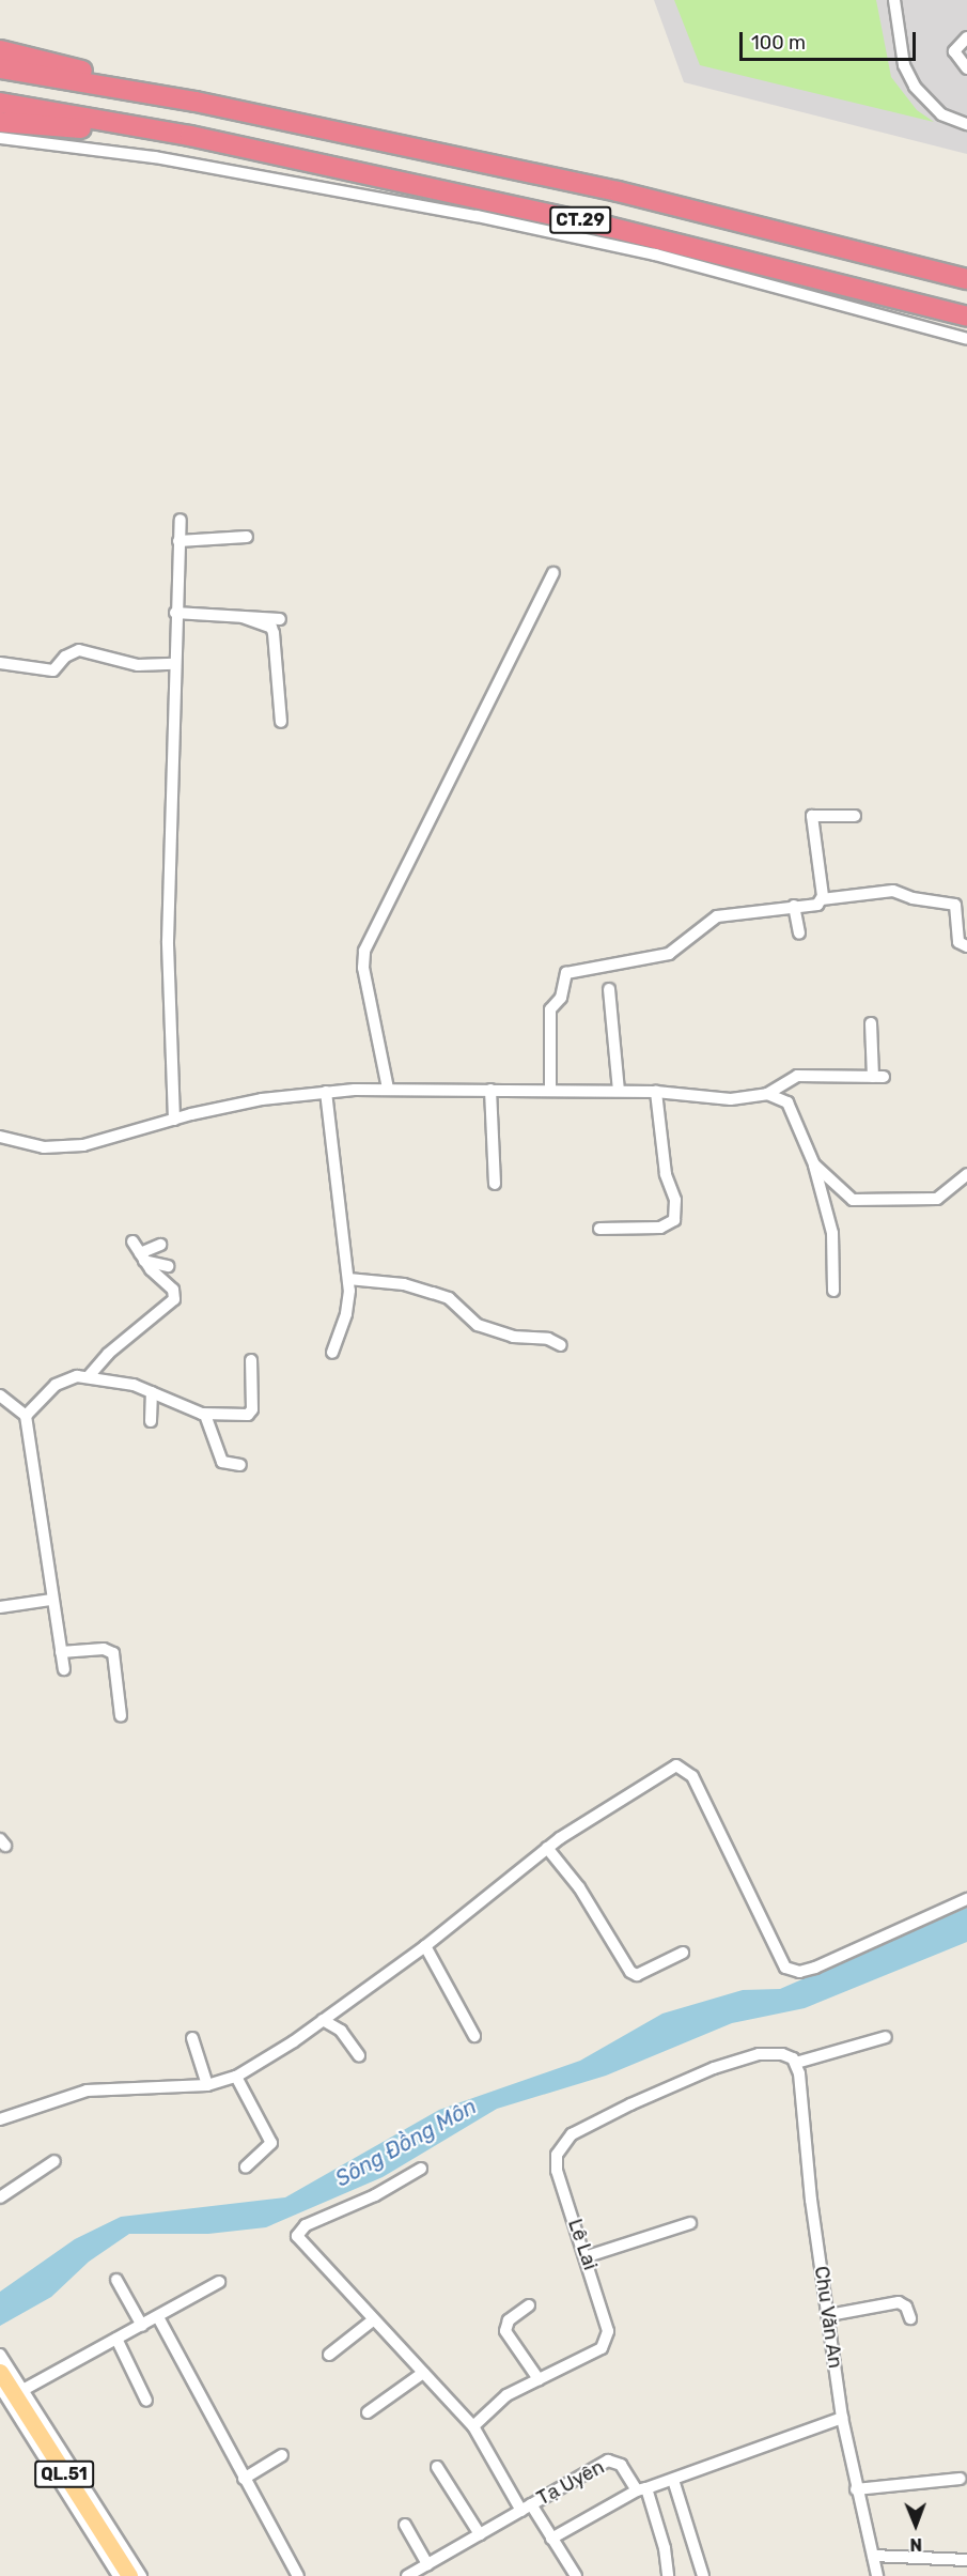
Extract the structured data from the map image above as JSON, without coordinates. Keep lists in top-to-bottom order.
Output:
{
  "streets": {
    "highway": ["CT.29"],
    "main road": ["QL.51"],
    "street": ["Lê Lai", "Chu Văn An", "Tạ Uyên"]
  },
  "crossings": [
    ["Lê Lai", "Chu Văn An"]
  ],
  "water": ["Sông Đồng Môn"],
  "scale_bar": "100 m",
  "north": "bottom"
}
